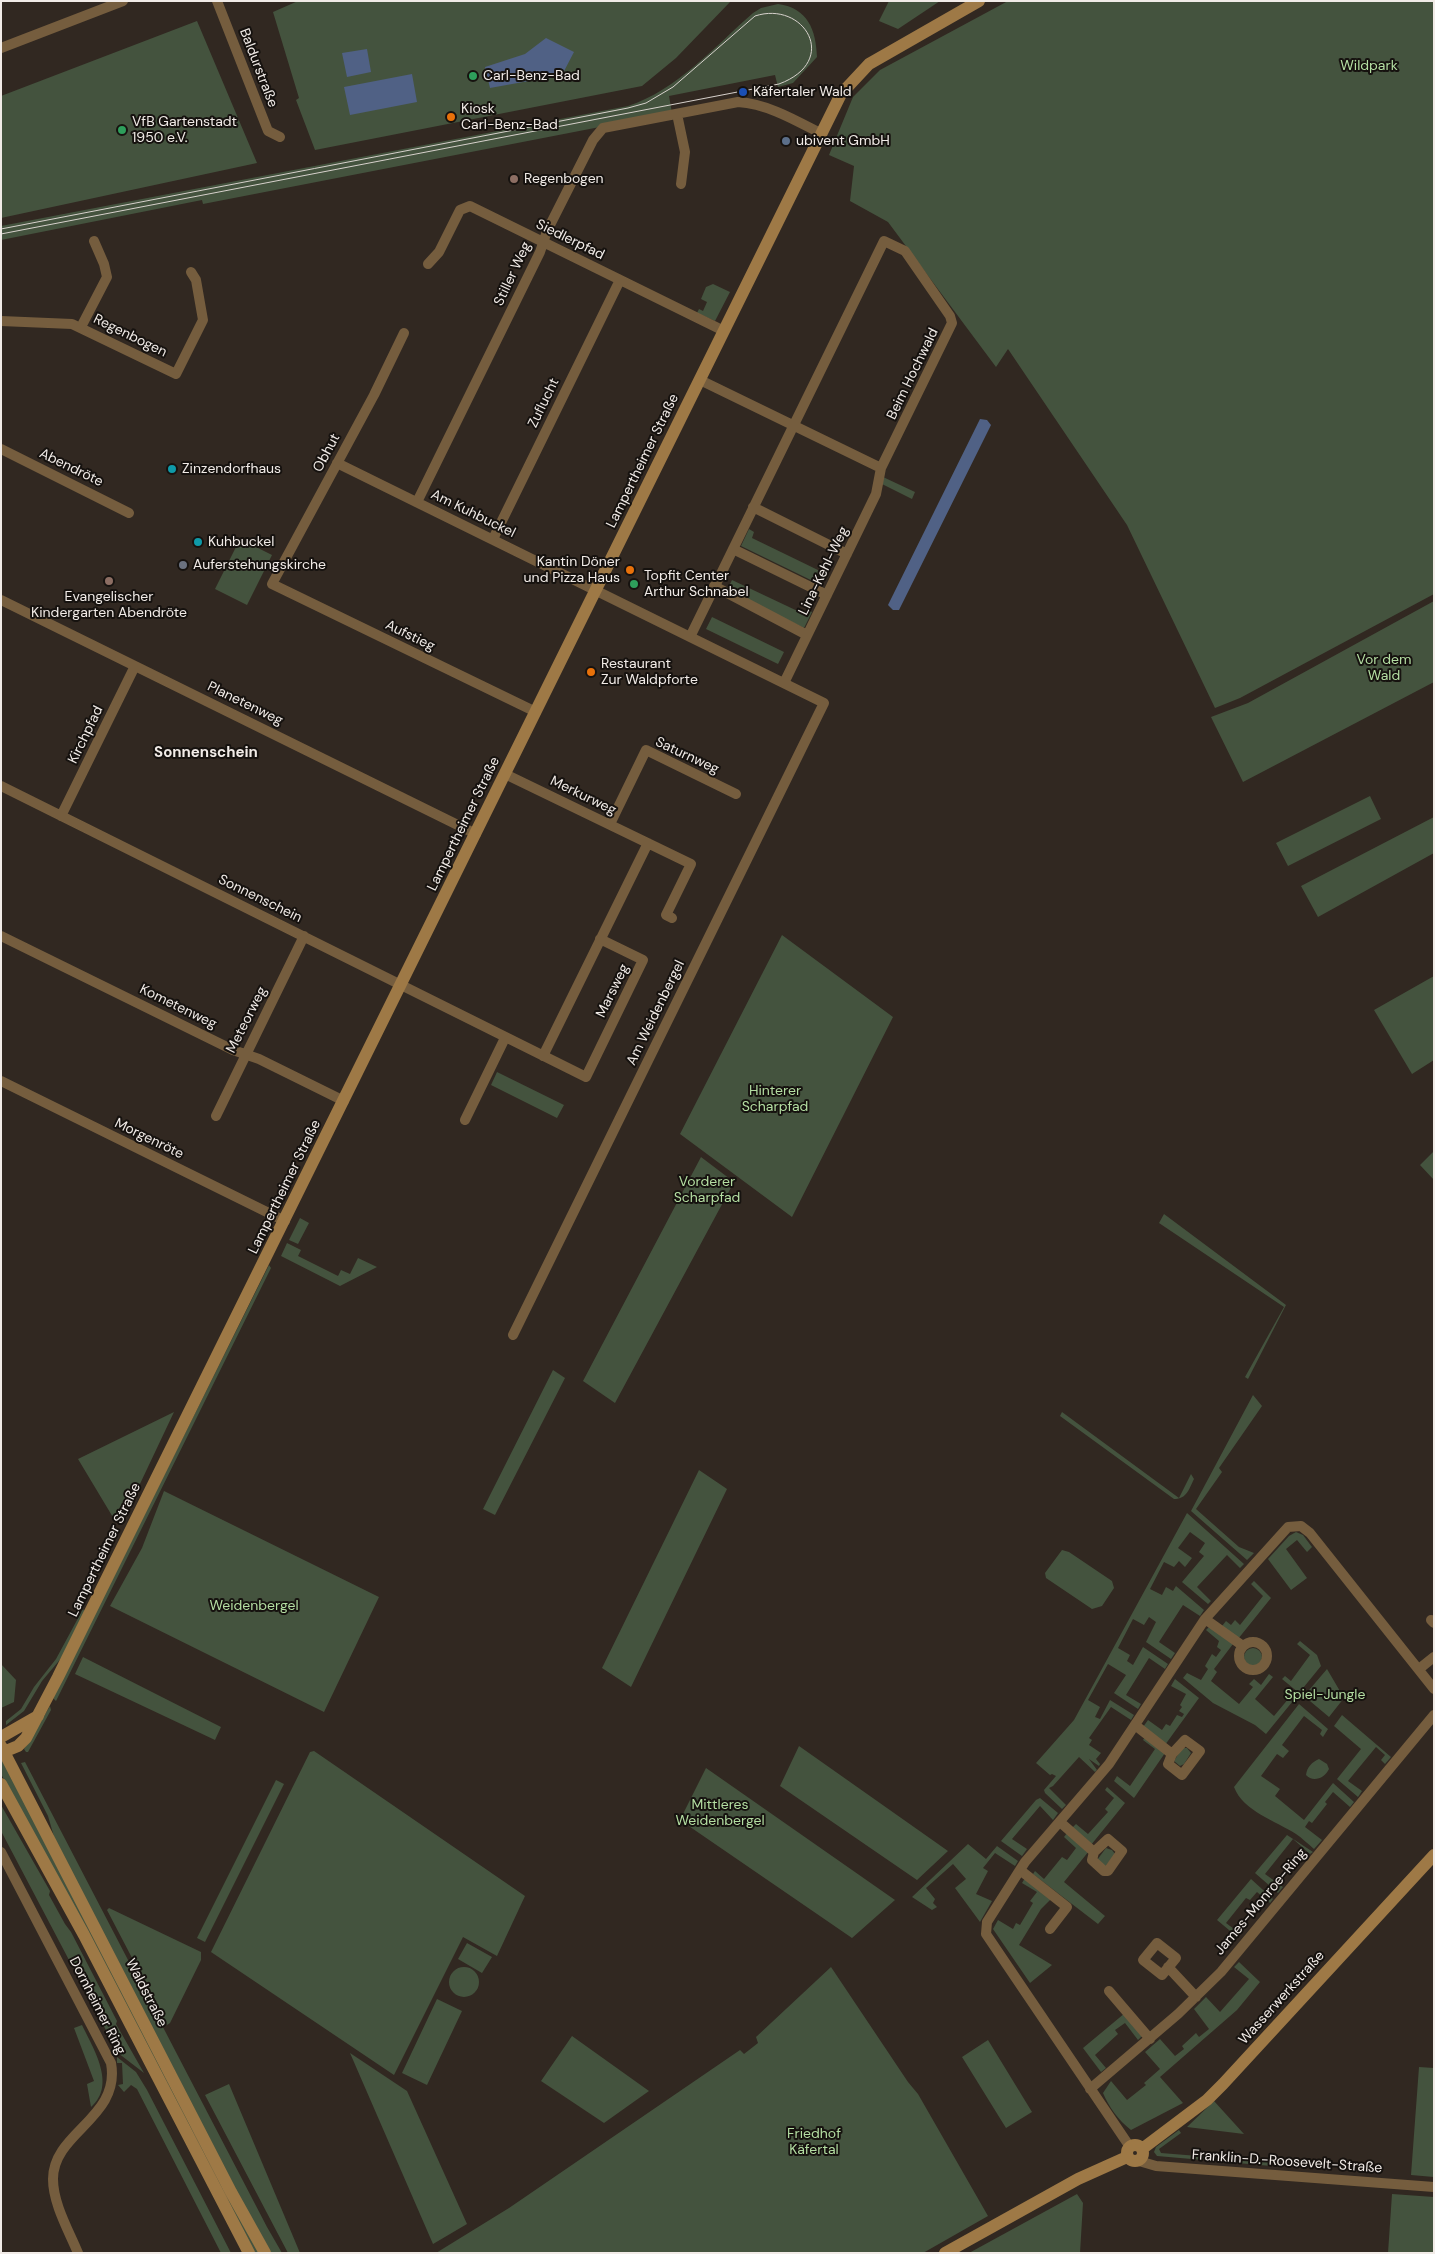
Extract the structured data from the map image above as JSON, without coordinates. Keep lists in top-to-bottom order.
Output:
{
  "streets": {
    "street": [
      "Baldurstraße",
      "Siedlerpfad",
      "Stiller Weg",
      "Regenbogen",
      "Beim Hochwald",
      "Zuflucht",
      "Obhut",
      "Lampertheimer Straße",
      "Abendröte",
      "Am Kuhbuckel",
      "Lina-Kehl-Weg",
      "Aufstieg",
      "Planetenweg",
      "Kirchpfad",
      "Saturnweg",
      "Merkurweg",
      "Sonnenschein",
      "Marsweg",
      "Kometenweg",
      "Am Weidenbergel",
      "Meteorweg",
      "Morgenröte",
      "James-Monroe-Ring",
      "Waldstraße",
      "Wasserwerkstraße",
      "Dornheimer Ring",
      "Franklin-D.-Roosevelt-Straße"
    ]
  },
  "crossings": [
    ["Siedlerpfad", "Stiller Weg"],
    ["Siedlerpfad", "Zuflucht"],
    ["Siedlerpfad", "Lampertheimer Straße"],
    ["Stiller Weg", "Lampertheimer Straße"],
    ["Stiller Weg", "Am Kuhbuckel"],
    ["Beim Hochwald", "Lina-Kehl-Weg"],
    ["Zuflucht", "Am Kuhbuckel"],
    ["Obhut", "Am Kuhbuckel"],
    ["Obhut", "Aufstieg"],
    ["Lampertheimer Straße", "Am Kuhbuckel"],
    ["Lampertheimer Straße", "Aufstieg"],
    ["Lampertheimer Straße", "Planetenweg"],
    ["Lampertheimer Straße", "Merkurweg"],
    ["Lampertheimer Straße", "Sonnenschein"],
    ["Lampertheimer Straße", "Kometenweg"],
    ["Lampertheimer Straße", "Morgenröte"],
    ["Lampertheimer Straße", "Waldstraße"],
    ["Lina-Kehl-Weg", "Am Weidenbergel"],
    ["Planetenweg", "Kirchpfad"],
    ["Kirchpfad", "Sonnenschein"],
    ["Saturnweg", "Merkurweg"],
    ["Sonnenschein", "Marsweg"],
    ["Sonnenschein", "Meteorweg"],
    ["Kometenweg", "Meteorweg"],
    ["Wasserwerkstraße", "Franklin-D.-Roosevelt-Straße"]
  ],
  "districts": ["Sonnenschein"],
  "parks": [
    "Wildpark",
    "Vor dem Wald",
    "Hinterer Scharpfad",
    "Vorderer Scharpfad",
    "Weidenbergel",
    "Spiel-Jungle",
    "Mittleres Weidenbergel",
    "Friedhof Käfertal"
  ],
  "places": [
    "Carl-Benz-Bad",
    "Käfertaler Wald",
    "Kiosk Carl-Benz-Bad",
    "VfB Gartenstadt 1950 e.V.",
    "ubivent GmbH",
    "Regenbogen",
    "Zinzendorfhaus",
    "Kuhbuckel",
    "Auferstehungskirche",
    "Kantin Döner und Pizza Haus",
    "Evangelischer Kindergarten Abendröte",
    "Topfit Center Arthur Schnabel",
    "Restaurant Zur Waldpforte"
  ]
}
